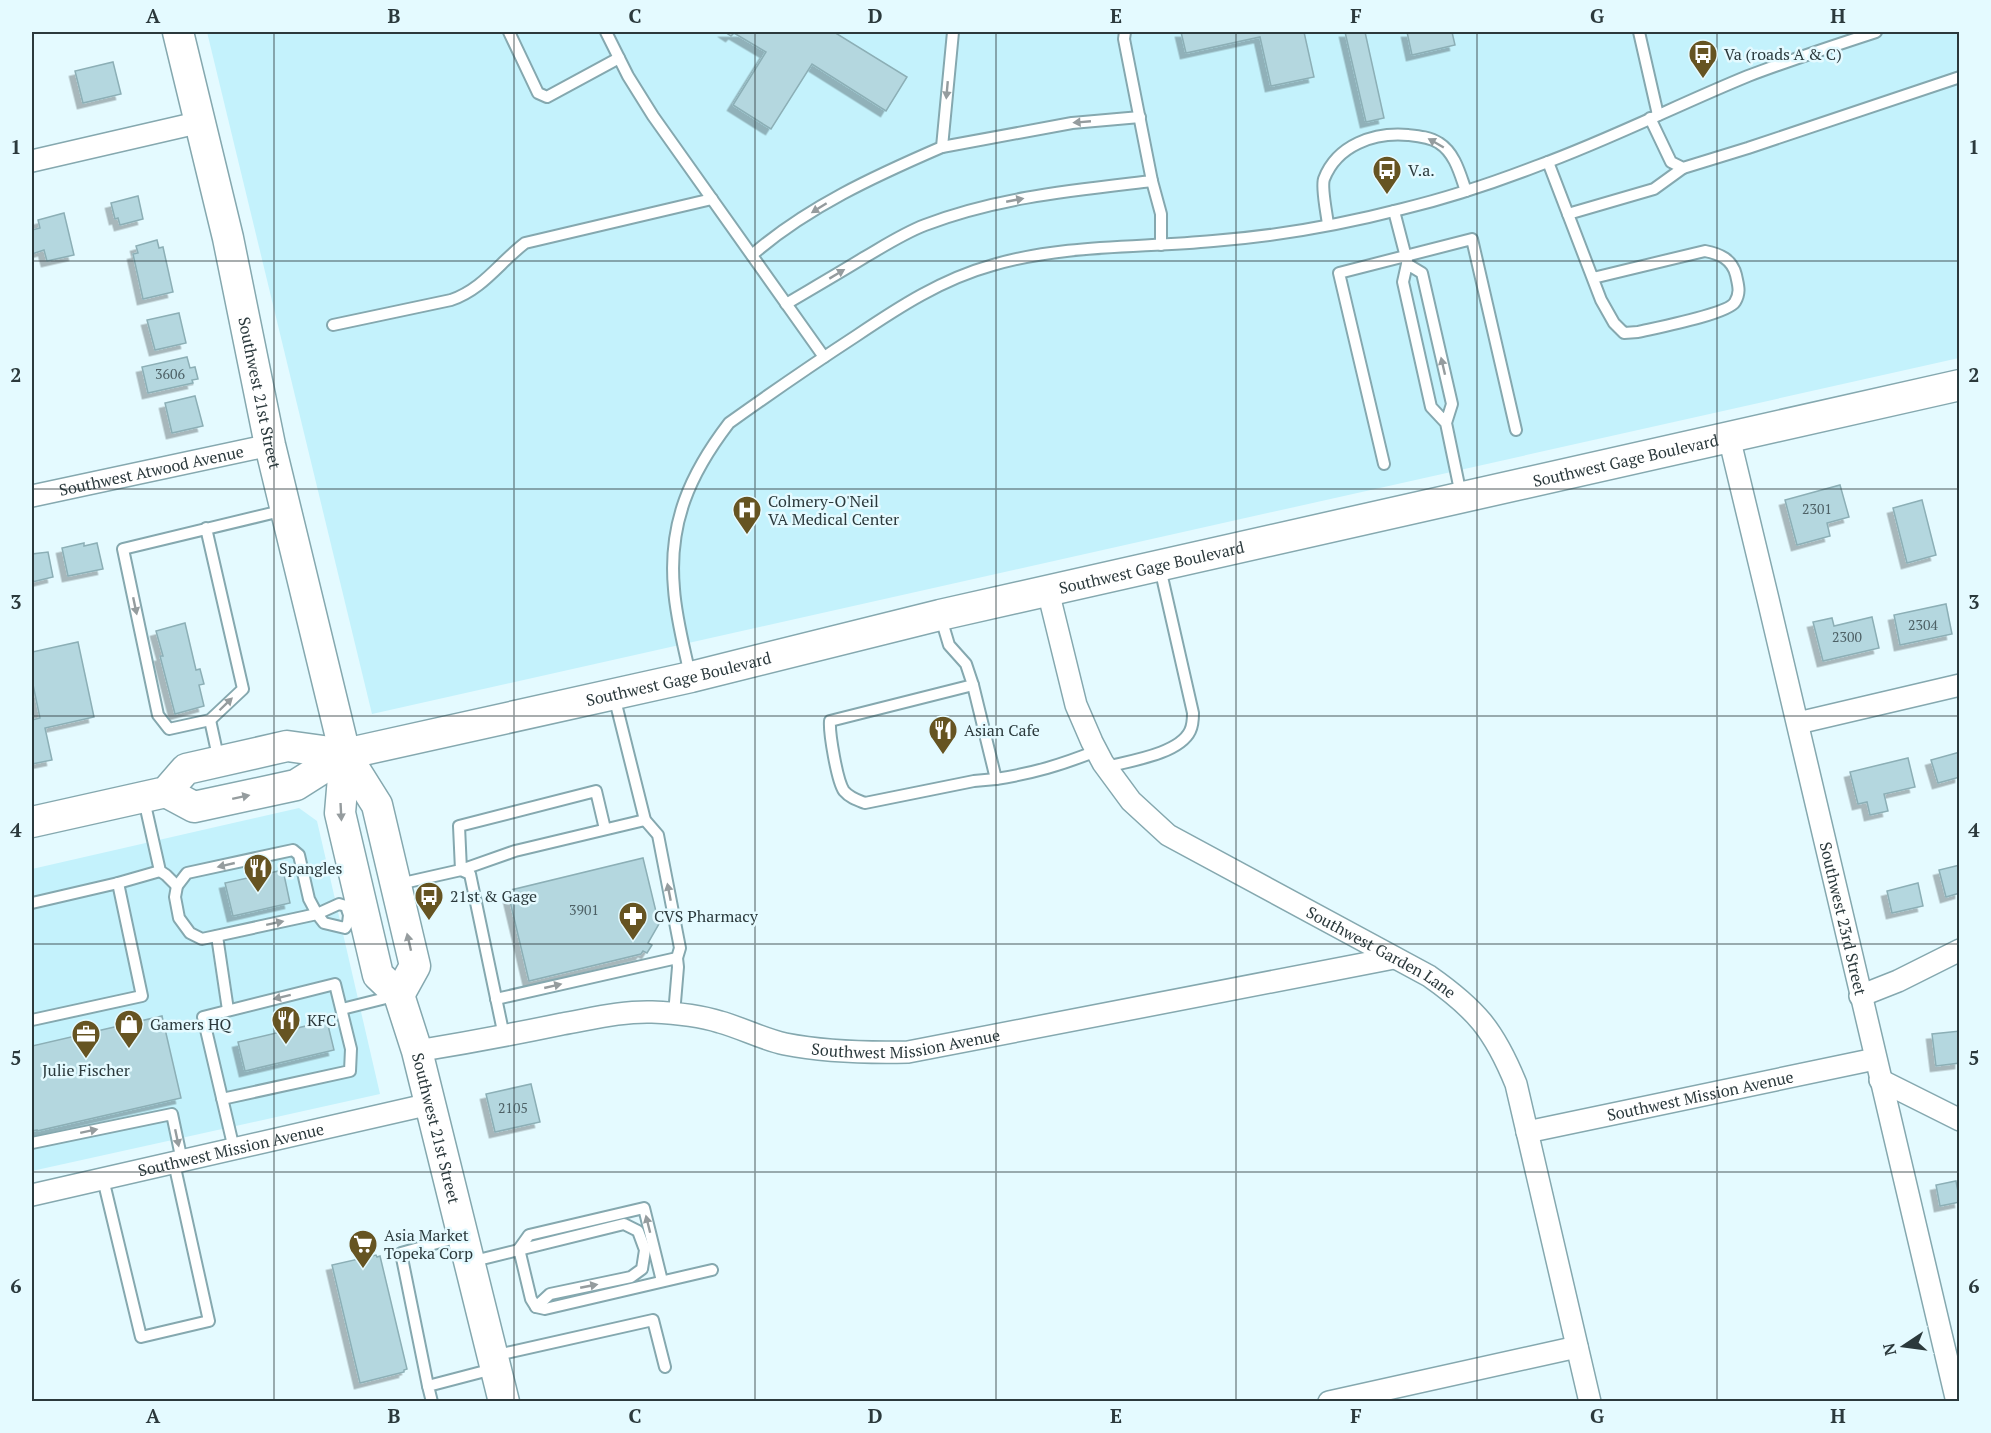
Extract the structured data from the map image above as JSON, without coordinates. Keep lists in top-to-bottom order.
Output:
{
  "streets": {
    "main road": ["Southwest 21st Street", "Southwest Gage Boulevard"],
    "street": [
      "Southwest Atwood Avenue",
      "Southwest 23rd Street",
      "Southwest Garden Lane",
      "Southwest Mission Avenue"
    ]
  },
  "crossings": [
    ["Southwest 21st Street", "Southwest Gage Boulevard"],
    ["Southwest 21st Street", "Southwest Atwood Avenue"],
    ["Southwest 21st Street", "Southwest Mission Avenue"],
    ["Southwest Gage Boulevard", "Southwest 23rd Street"],
    ["Southwest Gage Boulevard", "Southwest Garden Lane"],
    ["Southwest 23rd Street", "Southwest Mission Avenue"],
    ["Southwest Garden Lane", "Southwest Mission Avenue"]
  ],
  "places": {
    "bus stop": ["Va (roads A & C)", "V.a.", "21st & Gage"],
    "hospital": ["Colmery-O'Neil VA Medical Center"],
    "restaurant": ["Asian Cafe", "Spangles", "KFC"],
    "pharmacy": ["CVS Pharmacy"],
    "shop": ["Gamers HQ"],
    "office": ["Julie Fischer"],
    "supermarket": ["Asia Market Topeka Corp"]
  },
  "house_numbers": [
    "3606",
    "2301",
    "2304",
    "2300",
    "3901",
    "2105"
  ],
  "north": "left",
  "grid": {
    "columns": [
      "A",
      "B",
      "C",
      "D",
      "E",
      "F",
      "G",
      "H"
    ],
    "rows": [
      "1",
      "2",
      "3",
      "4",
      "5",
      "6"
    ]
  }
}
